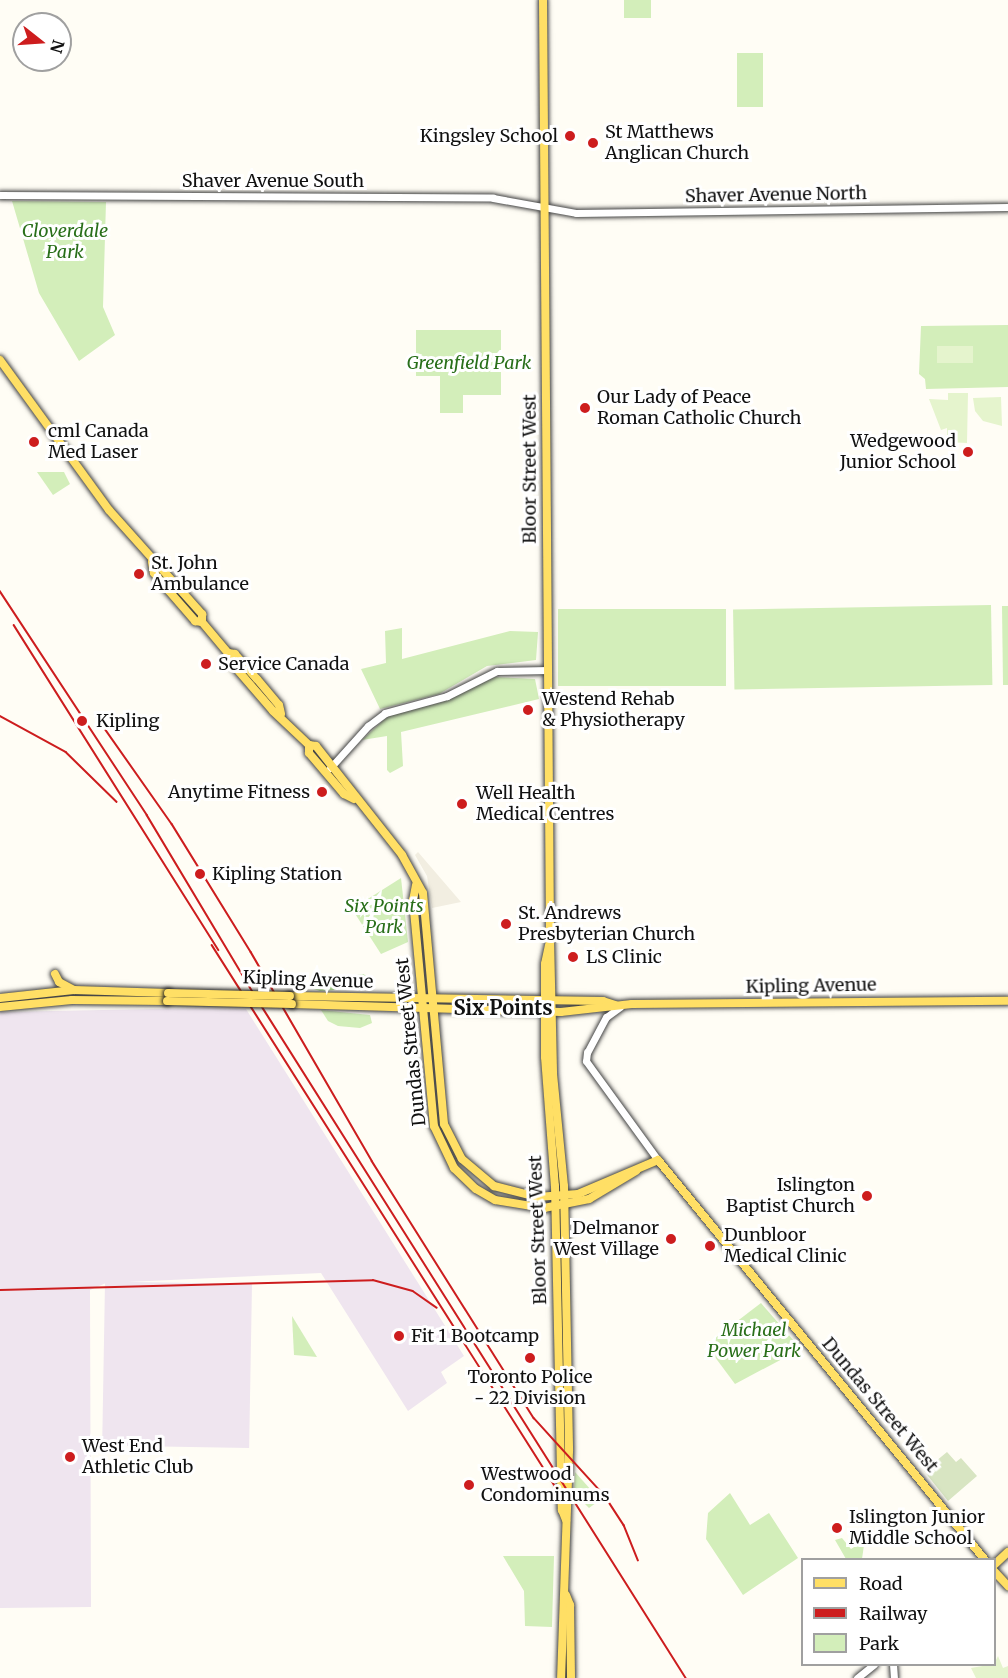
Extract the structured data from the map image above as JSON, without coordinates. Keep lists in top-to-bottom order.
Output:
{
  "streets": {
    "main road": ["Bloor Street West", "Kipling Avenue", "Dundas Street West"],
    "street": ["Shaver Avenue South", "Shaver Avenue North"]
  },
  "crossings": [
    ["Shaver Avenue South", "Shaver Avenue North"],
    ["Shaver Avenue South", "Bloor Street West"],
    ["Shaver Avenue North", "Bloor Street West"],
    ["Bloor Street West", "Kipling Avenue"],
    ["Bloor Street West", "Dundas Street West"],
    ["Kipling Avenue", "Dundas Street West"]
  ],
  "districts": ["Six Points"],
  "parks": [
    "Cloverdale Park",
    "Greenfield Park",
    "Six Points Park",
    "Michael Power Park"
  ],
  "places": [
    "Kingsley School",
    "St Matthews Anglican Church",
    "Our Lady of Peace Roman Catholic Church",
    "cml Canada Med Laser",
    "Wedgewood Junior School",
    "St. John Ambulance",
    "Service Canada",
    "Westend Rehab & Physiotherapy",
    "Kipling",
    "Anytime Fitness",
    "Well Health Medical Centres",
    "Kipling Station",
    "St. Andrews Presbyterian Church",
    "LS Clinic",
    "Islington Baptist Church",
    "Delmanor West Village",
    "Dunbloor Medical Clinic",
    "Fit 1 Bootcamp",
    "Toronto Police - 22 Division",
    "West End Athletic Club",
    "Westwood Condominums",
    "Islington Junior Middle School"
  ],
  "legend": ["Road", "Railway", "Park"],
  "north": "right"
}
